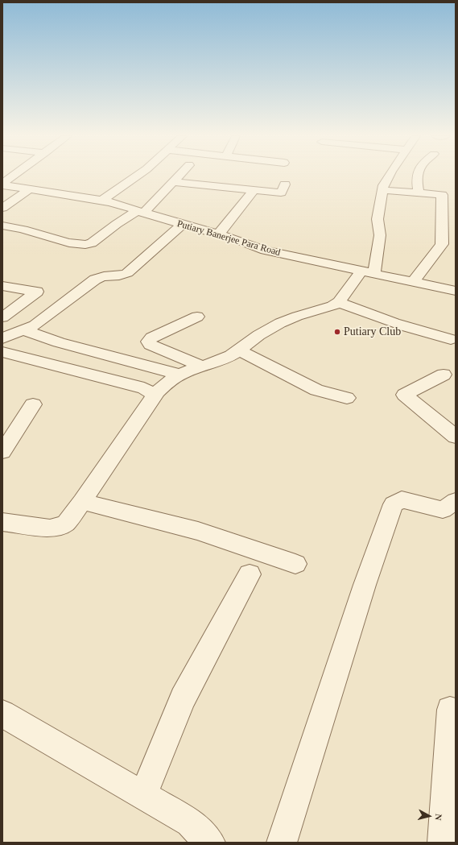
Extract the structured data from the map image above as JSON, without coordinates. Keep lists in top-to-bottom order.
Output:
{
  "streets": {
    "street": ["Putiary Banerjee Para Road"]
  },
  "places": ["Putiary Club"],
  "north": "right"
}
